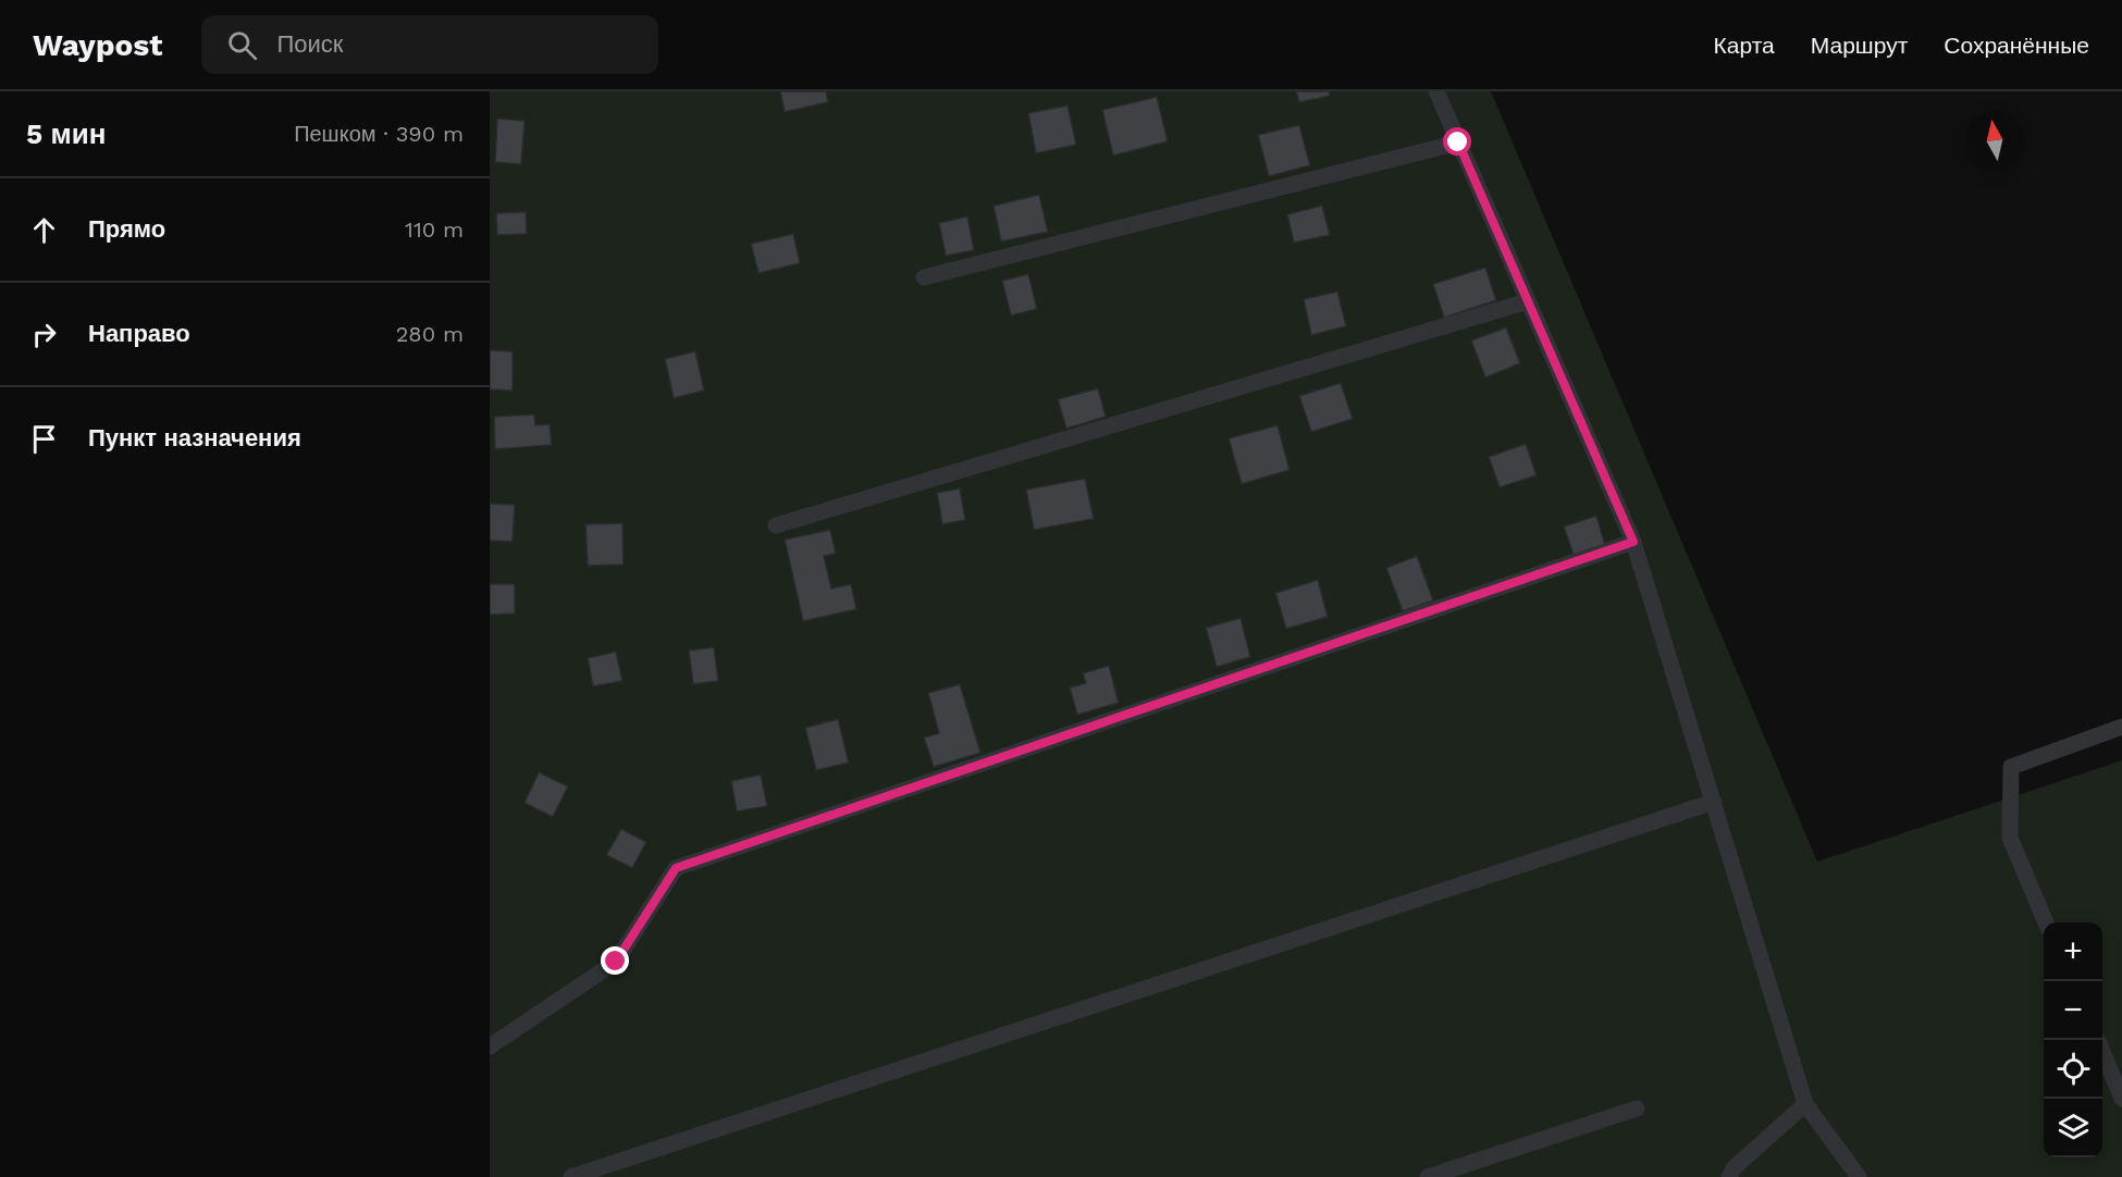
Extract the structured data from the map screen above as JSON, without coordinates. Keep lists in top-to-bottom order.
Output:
{
  "north": "top",
  "page": {
    "header": "Waypost",
    "search": "Поиск",
    "nav": ["Карта", "Маршрут", "Сохранённые"],
    "heading": ["5 мин", "Пешком · 390 m"],
    "list": [
      ["Прямо", "110 m"],
      ["Направо", "280 m"],
      "Пункт назначения"
    ],
    "map_buttons": ["+", "−"]
  }
}
